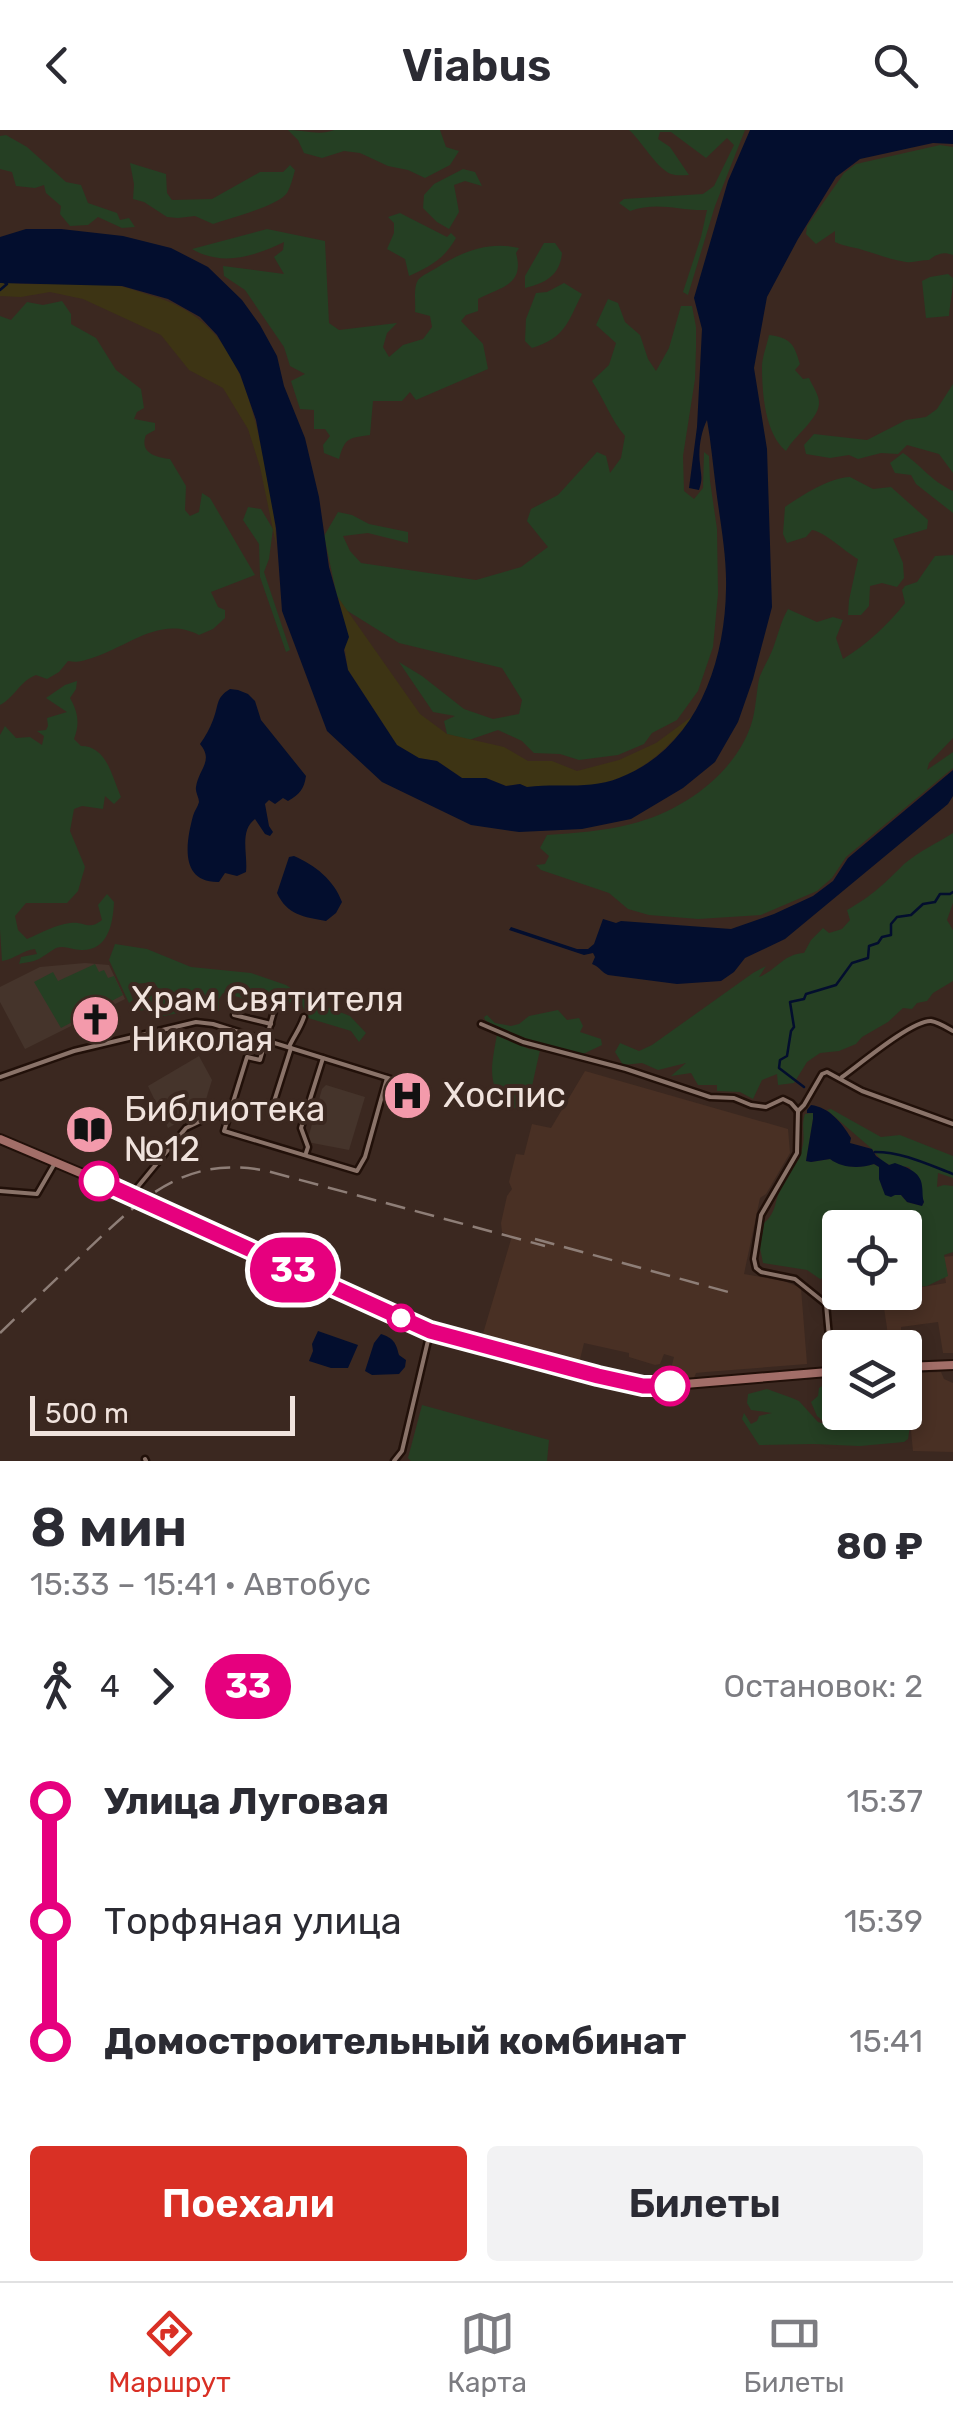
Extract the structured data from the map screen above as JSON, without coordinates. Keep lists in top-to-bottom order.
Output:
{
  "places": {
    "church": ["Храм Святителя Николая"],
    "hospital": ["Хоспис"],
    "library": ["Библиотека №12"]
  },
  "lines": ["bus line 33"],
  "scale_bar": "500 m",
  "page": {
    "header": "Viabus",
    "on_map": "33",
    "scale": "500 m",
    "heading": ["8 мин", "15:33 – 15:41 · Автобус", "80 ₽"],
    "legs": ["4", "33", "Остановок: 2"],
    "list": [
      {
        "name": "Улица Луговая",
        "value": "15:37"
      },
      {
        "name": "Торфяная улица",
        "value": "15:39"
      },
      {
        "name": "Домостроительный комбинат",
        "value": "15:41"
      }
    ],
    "buttons": ["Поехали", "Билеты"],
    "tabs": ["Маршрут", "Карта", "Билеты"]
  }
}
